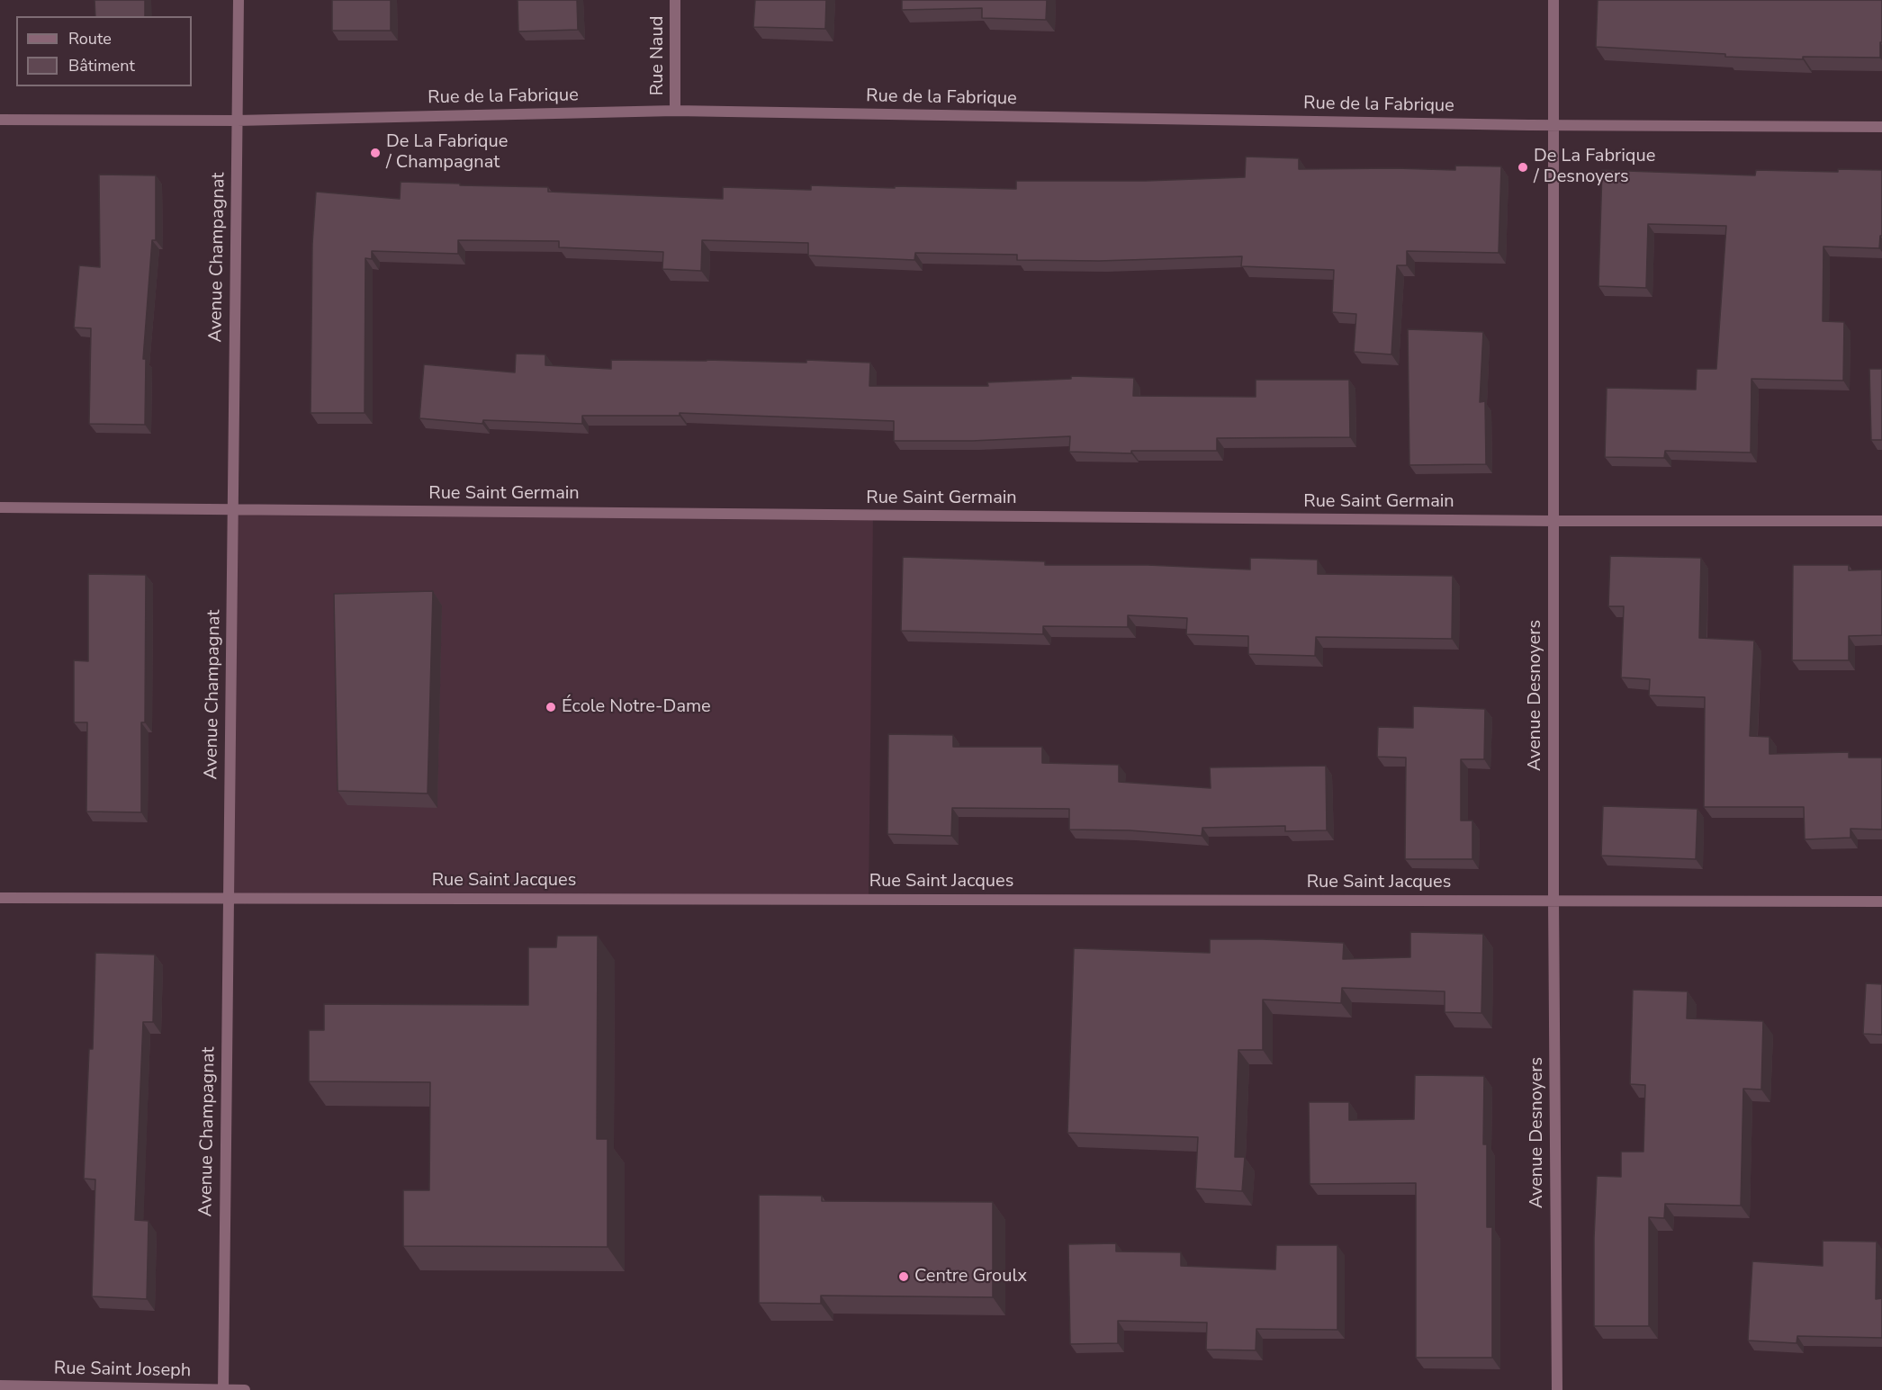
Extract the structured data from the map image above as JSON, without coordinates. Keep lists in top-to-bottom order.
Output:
{
  "streets": {
    "street": [
      "Rue Naud",
      "Rue de la Fabrique",
      "Avenue Champagnat",
      "Rue Saint Germain",
      "Avenue Desnoyers",
      "Rue Saint Jacques",
      "Rue Saint Joseph"
    ]
  },
  "crossings": [
    ["Rue Naud", "Rue de la Fabrique"],
    ["Rue de la Fabrique", "Avenue Champagnat"],
    ["Rue de la Fabrique", "Avenue Desnoyers"],
    ["Avenue Champagnat", "Rue Saint Germain"],
    ["Avenue Champagnat", "Rue Saint Jacques"],
    ["Avenue Champagnat", "Rue Saint Joseph"],
    ["Rue Saint Germain", "Avenue Desnoyers"],
    ["Avenue Desnoyers", "Rue Saint Jacques"]
  ],
  "places": [
    "De La Fabrique / Champagnat",
    "De La Fabrique / Desnoyers",
    "École Notre-Dame",
    "Centre Groulx"
  ],
  "legend": ["Route", "Bâtiment"]
}
